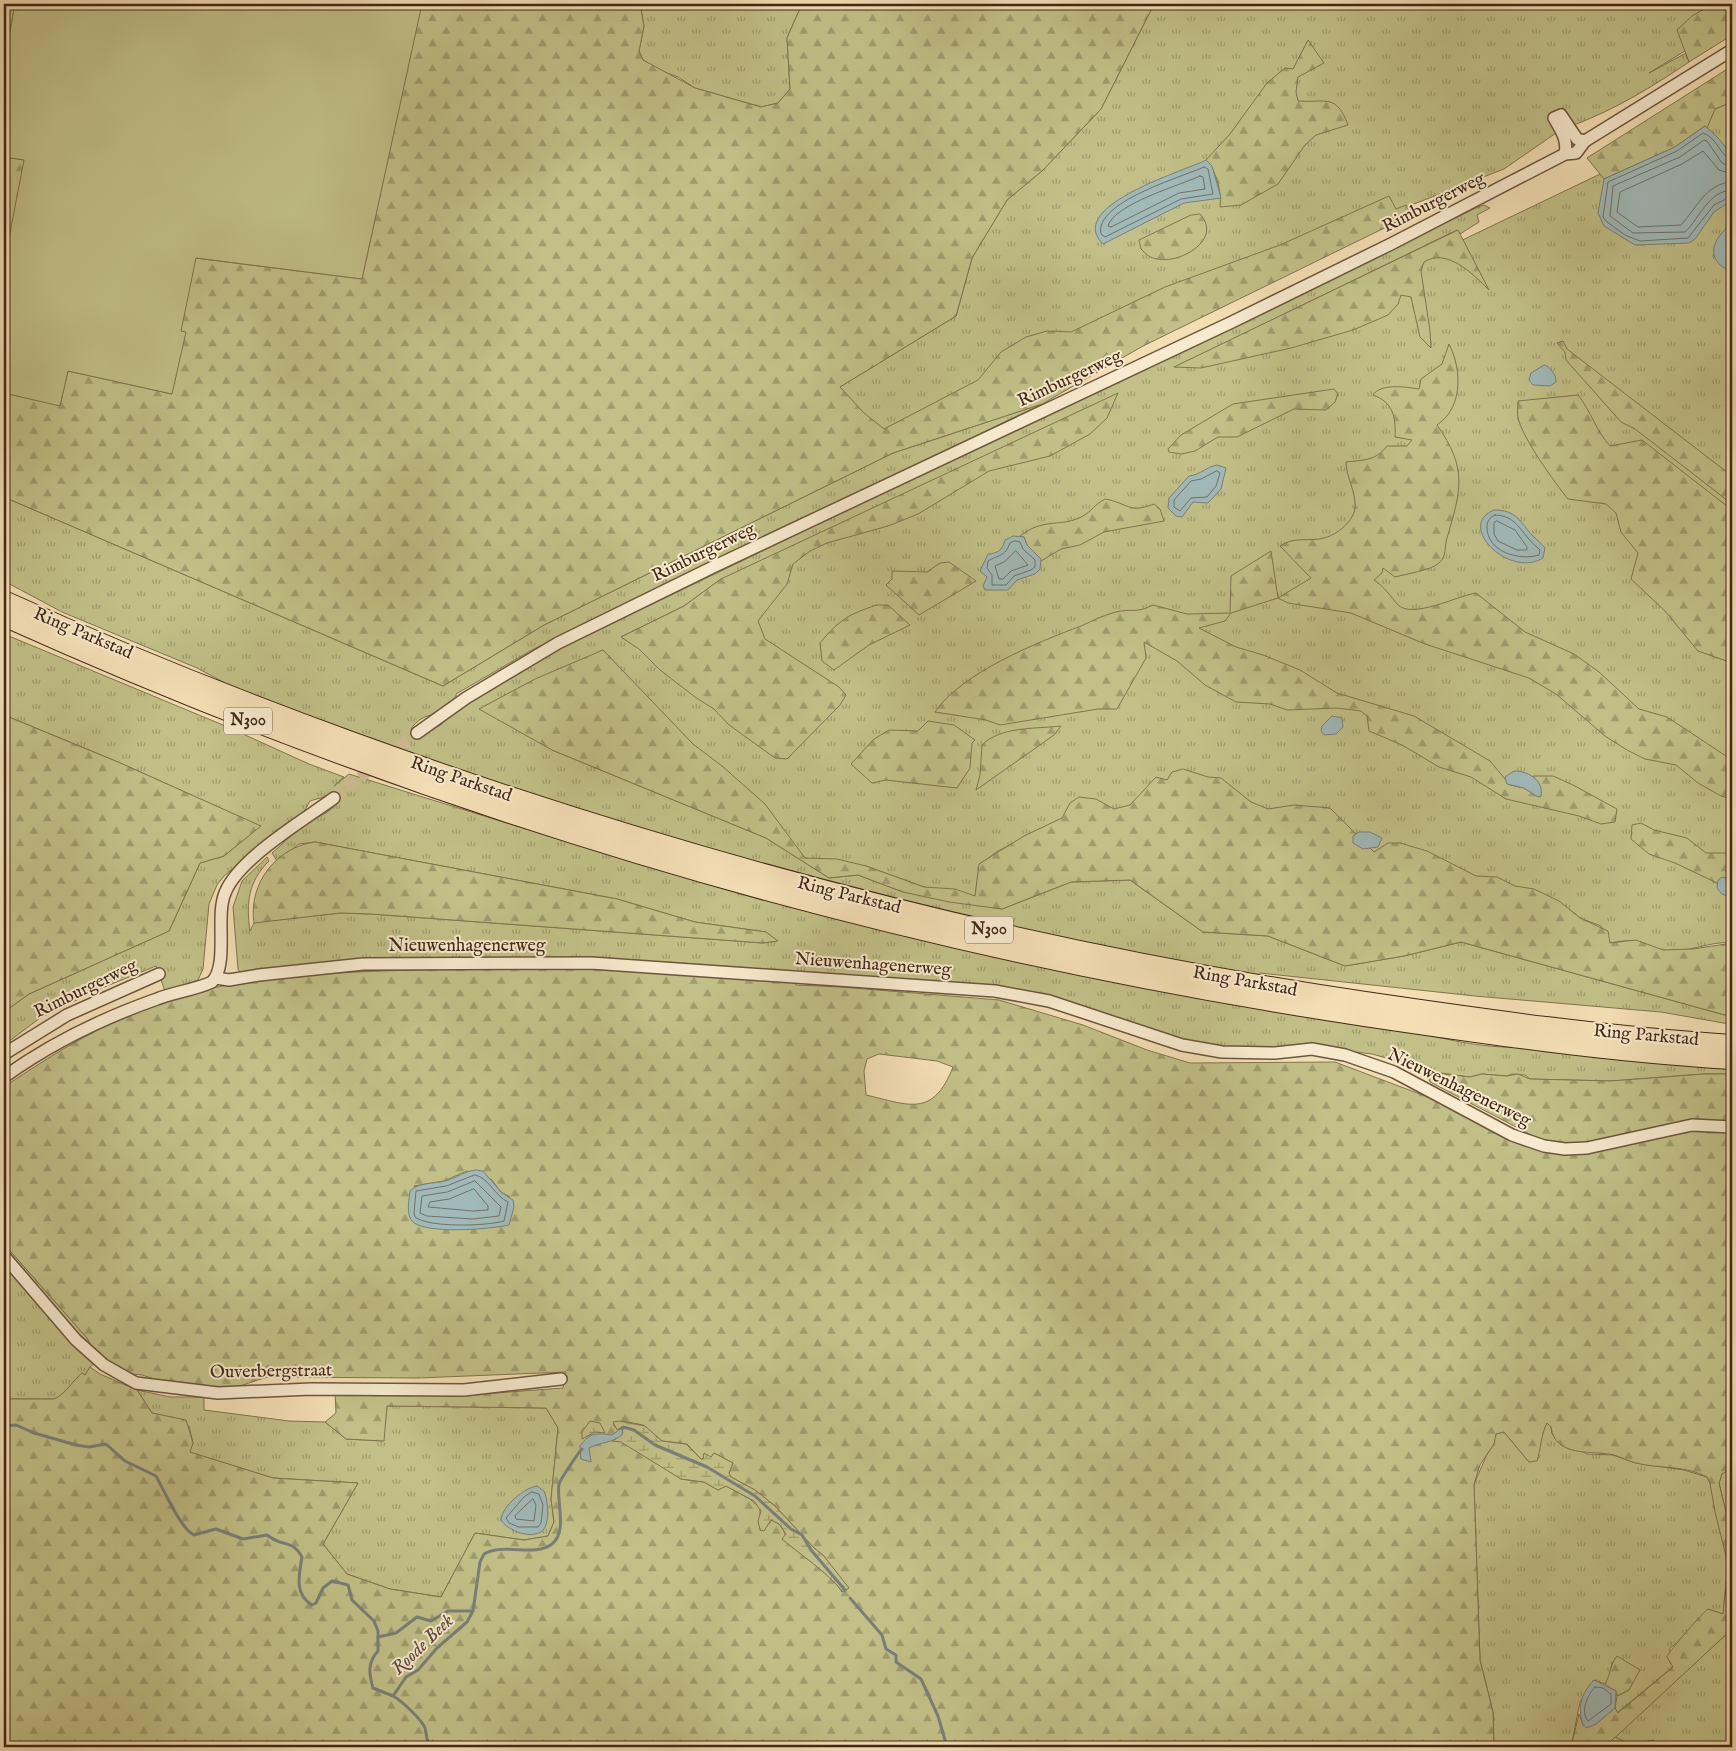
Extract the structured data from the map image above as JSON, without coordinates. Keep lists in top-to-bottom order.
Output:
{
  "streets": {
    "highway": ["Ring Parkstad", "N300"],
    "street": ["Rimburgerweg", "Nieuwenhagenerweg", "Ouverbergstraat"]
  },
  "crossings": [
    ["Ring Parkstad", "N300"]
  ],
  "water": ["Roode Beek"]
}
